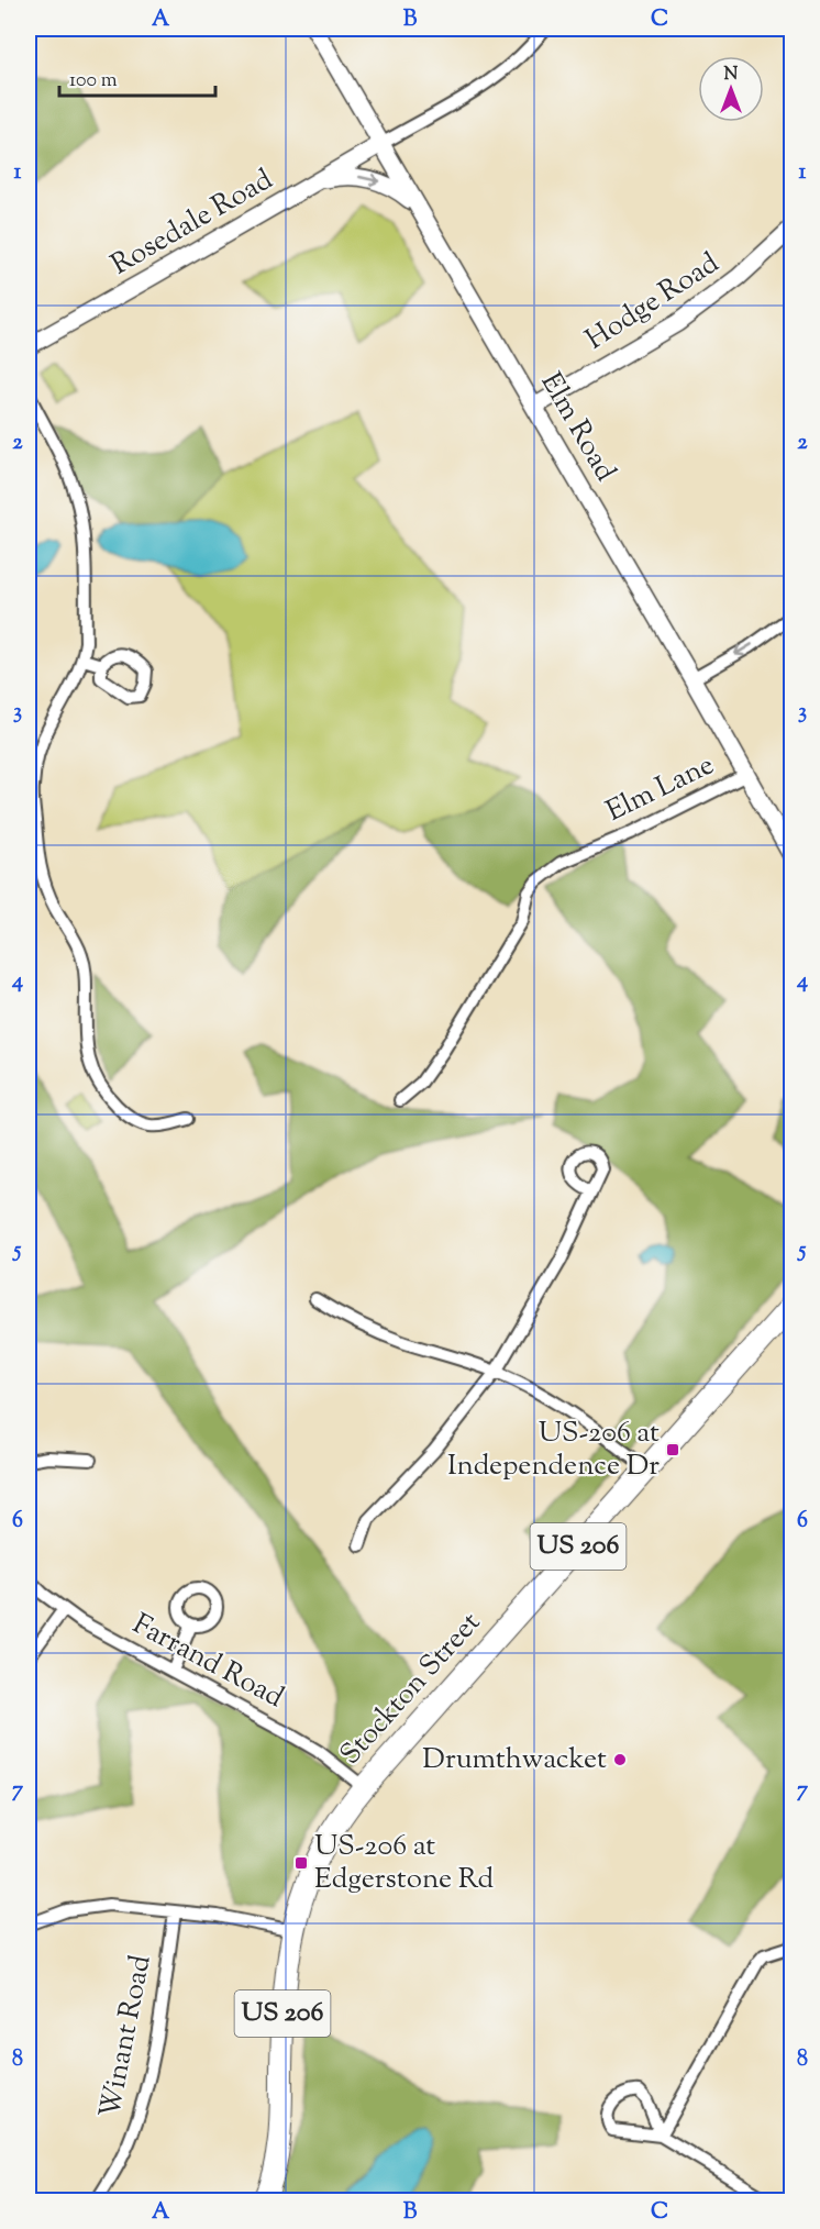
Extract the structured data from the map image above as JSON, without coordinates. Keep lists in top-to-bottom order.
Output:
{
  "streets": {
    "highway": ["US 206", "Stockton Street"],
    "street": [
      "Rosedale Road",
      "Hodge Road",
      "Elm Road",
      "Elm Lane",
      "Farrand Road",
      "Winant Road"
    ]
  },
  "crossings": [
    ["Rosedale Road", "Elm Road"],
    ["Hodge Road", "Elm Road"],
    ["Elm Road", "Elm Lane"],
    ["Farrand Road", "Stockton Street"]
  ],
  "places": {
    "transit": ["US-206 at Independence Dr", "US-206 at Edgerstone Rd"],
    "other": ["Drumthwacket"]
  },
  "scale_bar": "100 m",
  "north": "top",
  "grid": {
    "columns": ["A", "B", "C"],
    "rows": [
      "1",
      "2",
      "3",
      "4",
      "5",
      "6",
      "7",
      "8"
    ]
  }
}
